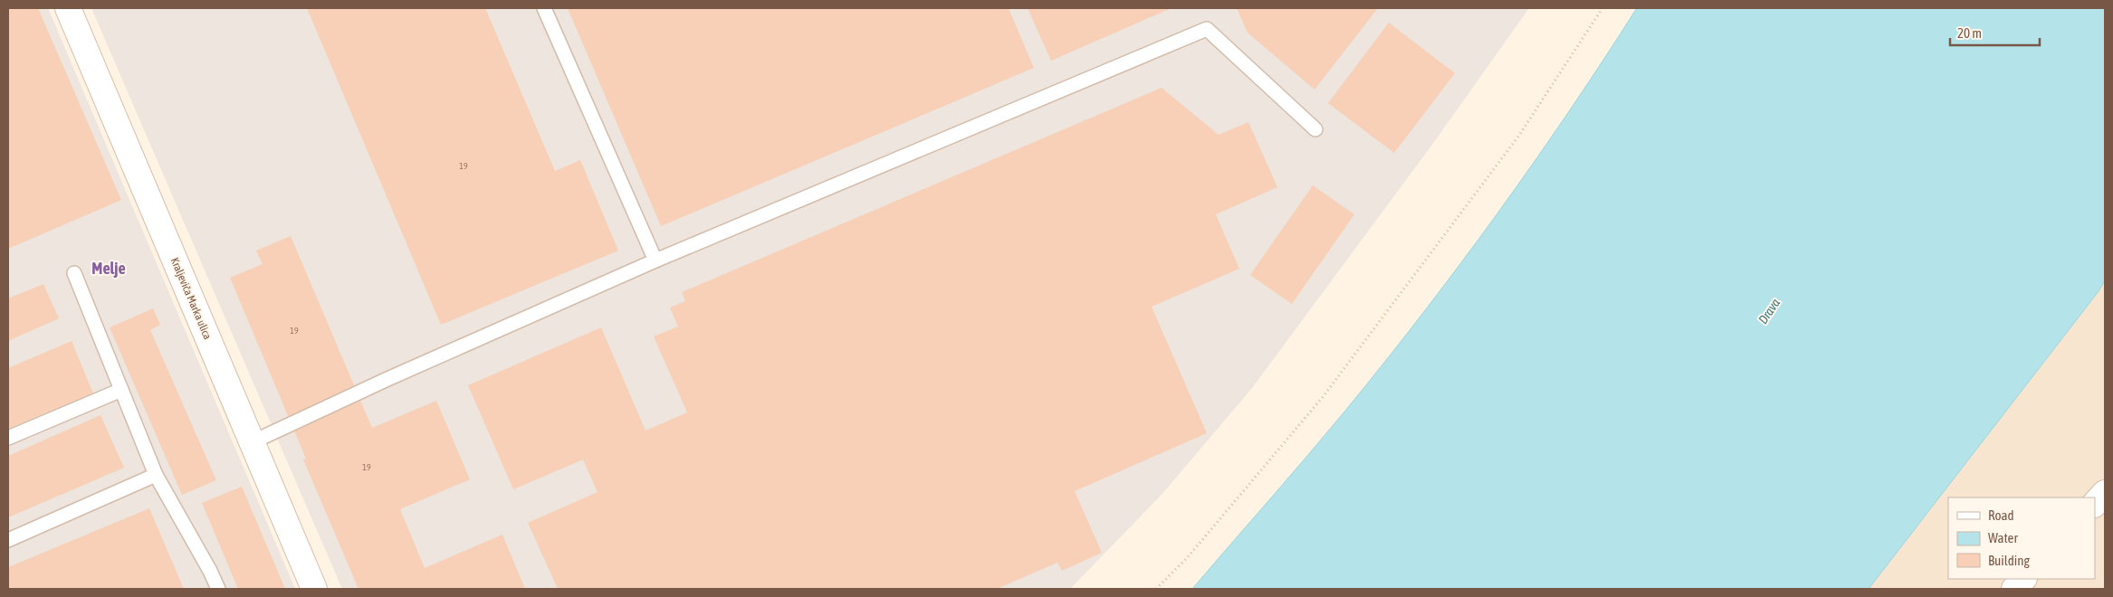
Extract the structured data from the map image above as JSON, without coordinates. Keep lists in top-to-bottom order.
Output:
{
  "streets": {
    "street": ["Kraljeviča Marka ulica"]
  },
  "districts": ["Melje"],
  "water": ["Drava"],
  "house_numbers": ["19", "19", "19"],
  "legend": ["Road", "Water", "Building"],
  "scale_bar": "20 m"
}
